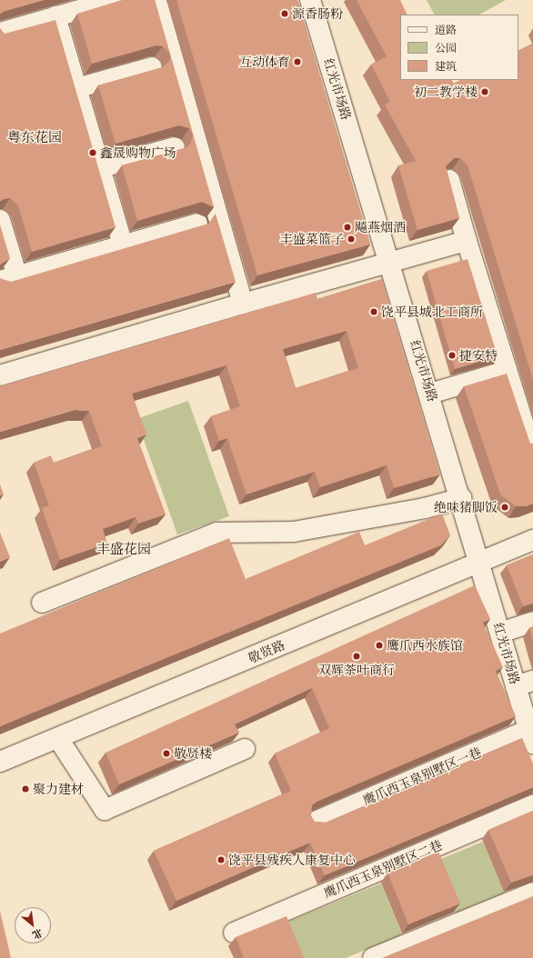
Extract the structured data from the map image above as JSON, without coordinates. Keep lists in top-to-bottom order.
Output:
{
  "streets": {
    "street": [
      "红光市场路",
      "敬贤路",
      "鹰爪西玉泉别墅区一巷",
      "鹰爪西玉泉别墅区二巷"
    ]
  },
  "crossings": [
    ["红光市场路", "敬贤路"],
    ["红光市场路", "鹰爪西玉泉别墅区一巷"]
  ],
  "districts": ["粤东花园", "丰盛花园"],
  "places": [
    "源香肠粉",
    "互动体育",
    "初二教学楼",
    "鑫晟购物广场",
    "飚燕烟酒",
    "丰盛菜篮子",
    "饶平县城北工商所",
    "捷安特",
    "绝味猪脚饭",
    "鹰爪西水族馆",
    "双辉茶叶商行",
    "敬贤楼",
    "聚力建材",
    "饶平县残疾人康复中心"
  ],
  "legend": ["道路", "公园", "建筑"],
  "north": "bottom right"
}
